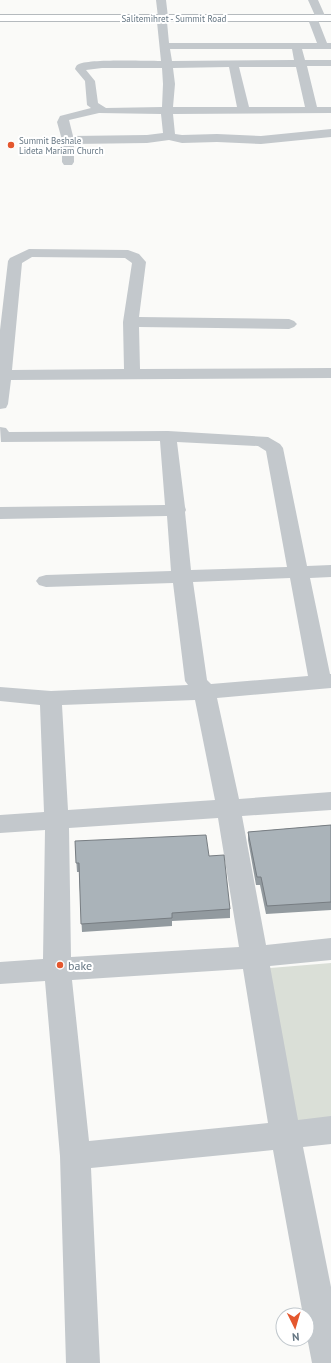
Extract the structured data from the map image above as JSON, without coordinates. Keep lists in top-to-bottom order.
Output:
{
  "places": ["Summit Beshale Lideta Mariam Church", "bake"],
  "north": "bottom"
}
